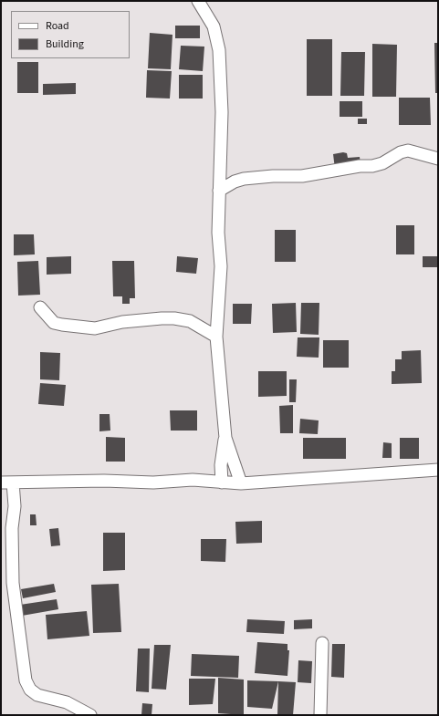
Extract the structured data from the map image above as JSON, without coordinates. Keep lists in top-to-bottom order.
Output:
{
  "legend": ["Road", "Building"]
}
